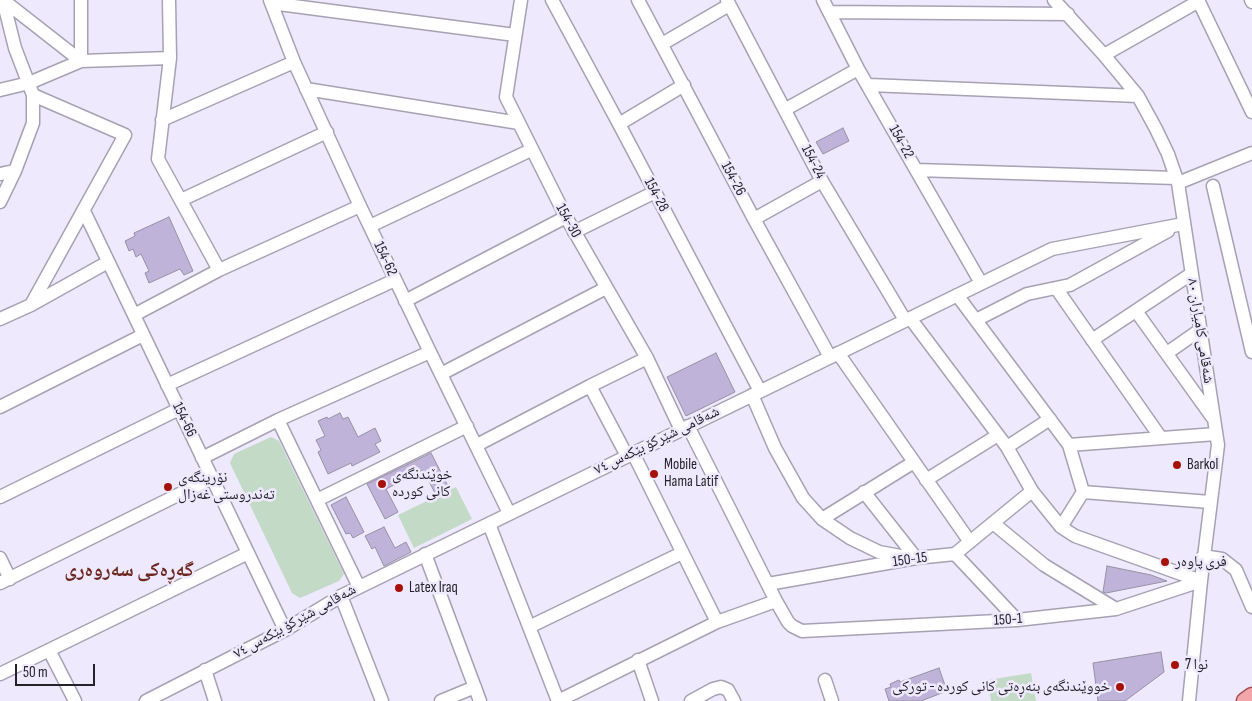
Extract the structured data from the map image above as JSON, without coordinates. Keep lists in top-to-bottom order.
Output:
{
  "streets": {
    "street": [
      "154-22",
      "154-24",
      "154-26",
      "154-28",
      "154-30",
      "154-62",
      "شەقامی کامیاران ٨٠",
      "154-66",
      "شەقامی شێرکۆ بێکەس ٧٤",
      "150-15",
      "150-1"
    ]
  },
  "crossings": [
    ["154-22", "شەقامی شێرکۆ بێکەس ٧٤"],
    ["154-24", "شەقامی شێرکۆ بێکەس ٧٤"],
    ["154-26", "شەقامی شێرکۆ بێکەس ٧٤"],
    ["154-28", "شەقامی شێرکۆ بێکەس ٧٤"],
    ["154-28", "150-15"],
    ["154-30", "شەقامی شێرکۆ بێکەس ٧٤"],
    ["154-30", "150-15"],
    ["154-30", "150-1"],
    ["154-62", "شەقامی شێرکۆ بێکەس ٧٤"],
    ["شەقامی کامیاران ٨٠", "شەقامی شێرکۆ بێکەس ٧٤"],
    ["شەقامی کامیاران ٨٠", "150-1"],
    ["154-66", "شەقامی شێرکۆ بێکەس ٧٤"]
  ],
  "districts": ["گەڕەکی سەروەری"],
  "places": [
    "Barkol",
    "Mobile Hama Latif",
    "خوێندنگەی کانی کوردە",
    "نۆرینگەی تەندروستی غەزال",
    "فری پاوەر",
    "Latex Iraq",
    "نوا 7",
    "خووێندنگەی بنەڕەتی کانی کوردە - تورکی"
  ],
  "scale_bar": "50 m"
}
